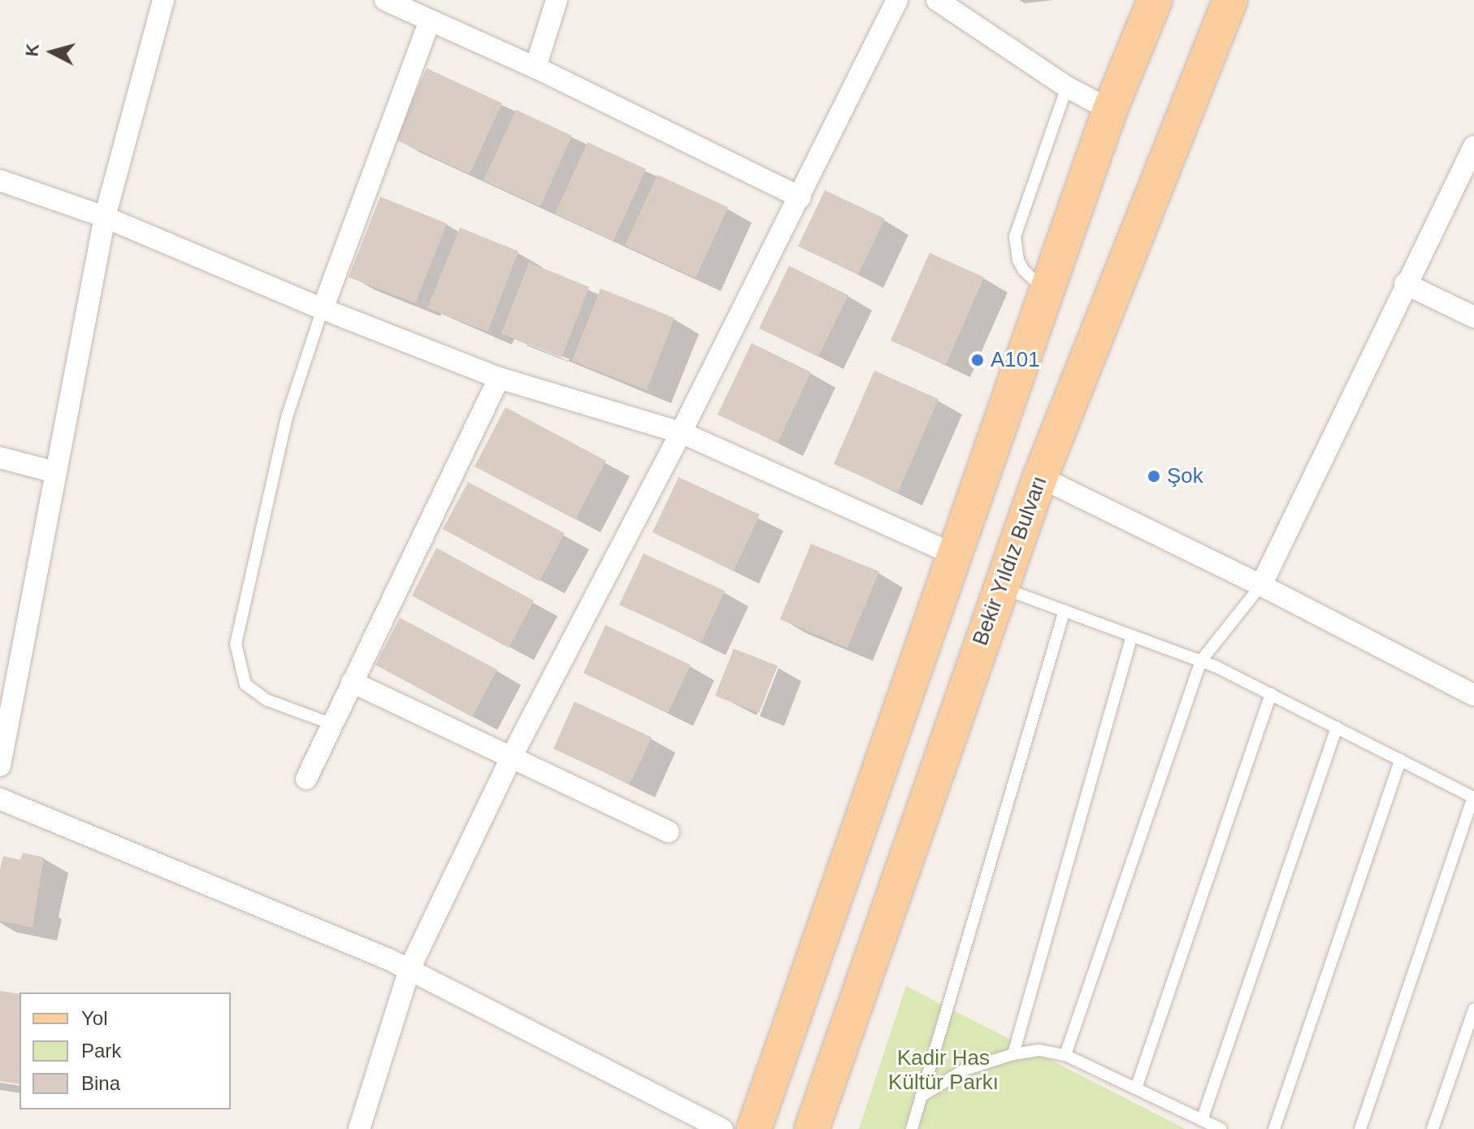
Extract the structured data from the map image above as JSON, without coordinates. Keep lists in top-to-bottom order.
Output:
{
  "streets": {
    "main road": ["Bekir Yıldız Bulvarı"]
  },
  "parks": ["Kadir Has Kültür Parkı"],
  "places": ["A101", "Şok"],
  "legend": ["Yol", "Park", "Bina"],
  "north": "left"
}
